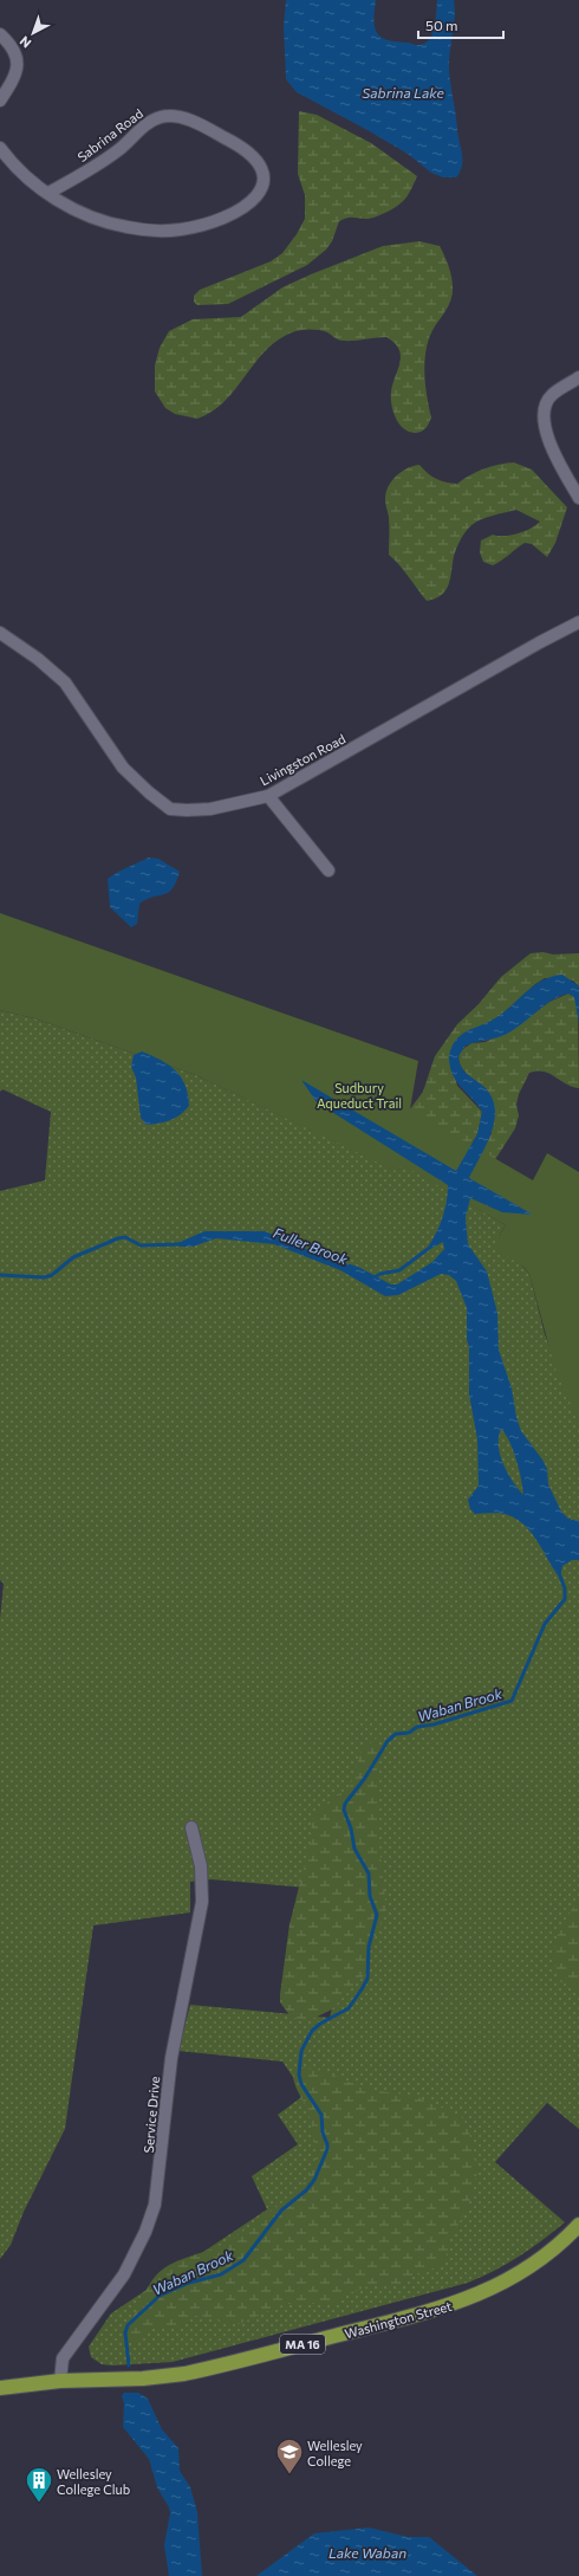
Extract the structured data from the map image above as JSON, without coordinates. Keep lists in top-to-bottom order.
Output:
{
  "streets": {
    "main road": ["Washington Street", "MA 16"],
    "street": ["Sabrina Road", "Livingston Road", "Service Drive"]
  },
  "crossings": [
    ["Service Drive", "Washington Street"]
  ],
  "water": [
    "Sabrina Lake",
    "Fuller Brook",
    "Waban Brook",
    "Lake Waban"
  ],
  "parks": ["Sudbury Aqueduct Trail"],
  "places": {
    "school or university": ["Wellesley College"],
    "building": ["Wellesley College Club"]
  },
  "scale_bar": "50 m",
  "north": "bottom left"
}
